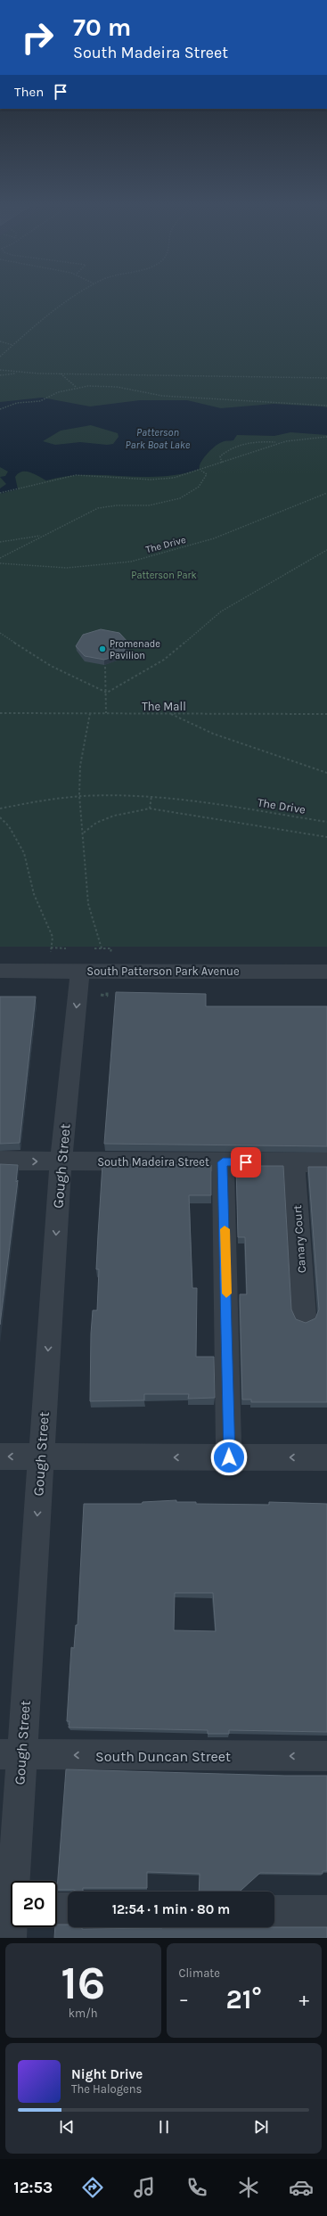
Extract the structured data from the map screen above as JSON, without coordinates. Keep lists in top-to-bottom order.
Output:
{
  "streets": {
    "street": [
      "South Patterson Park Avenue",
      "South Madeira Street",
      "Gough Street",
      "Canary Court",
      "South Duncan Street"
    ],
    "path": ["The Drive", "The Mall"]
  },
  "crossings": [
    ["South Patterson Park Avenue", "Gough Street"],
    ["South Madeira Street", "Gough Street"],
    ["South Madeira Street", "Canary Court"],
    ["Gough Street", "South Duncan Street"]
  ],
  "one_way": ["Gough Street", "South Duncan Street"],
  "water": ["Patterson Park Boat Lake"],
  "parks": ["Patterson Park"],
  "places": ["Promenade Pavilion"],
  "page": {
    "turn": ["70 m", "South Madeira Street"],
    "then": "Then",
    "limit": "20",
    "trip": "12:54 · 1 min · 80 m",
    "tile": [
      ["16", "km/h"],
      "Climate"
    ],
    "heat": ["−", "21°", "+"],
    "song": ["Night Drive", "The Halogens"],
    "tabs": "12:53"
  }
}
